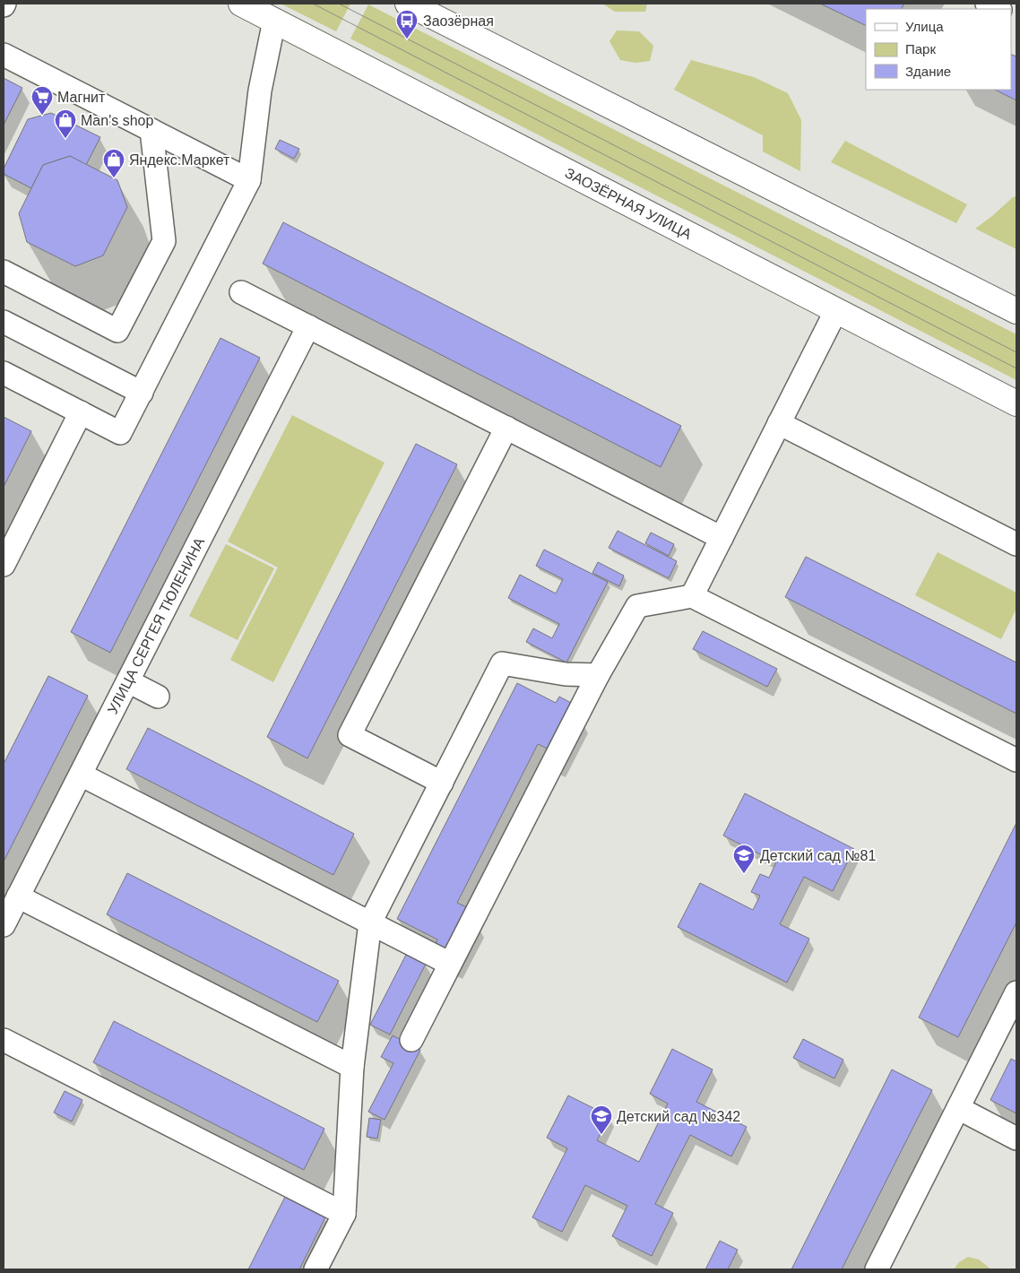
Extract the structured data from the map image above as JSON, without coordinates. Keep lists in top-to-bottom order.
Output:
{
  "streets": {
    "main road": ["ЗАОЗЁРНАЯ УЛИЦА"],
    "street": ["УЛИЦА СЕРГЕЯ ТЮЛЕНИНА"]
  },
  "places": {
    "bus stop": ["Заозёрная"],
    "supermarket": ["Магнит"],
    "shop": ["Man's shop", "Яндекс.Маркет"],
    "school or university": ["Детский сад №81", "Детский сад №342"]
  },
  "legend": ["Улица", "Парк", "Здание"]
}
